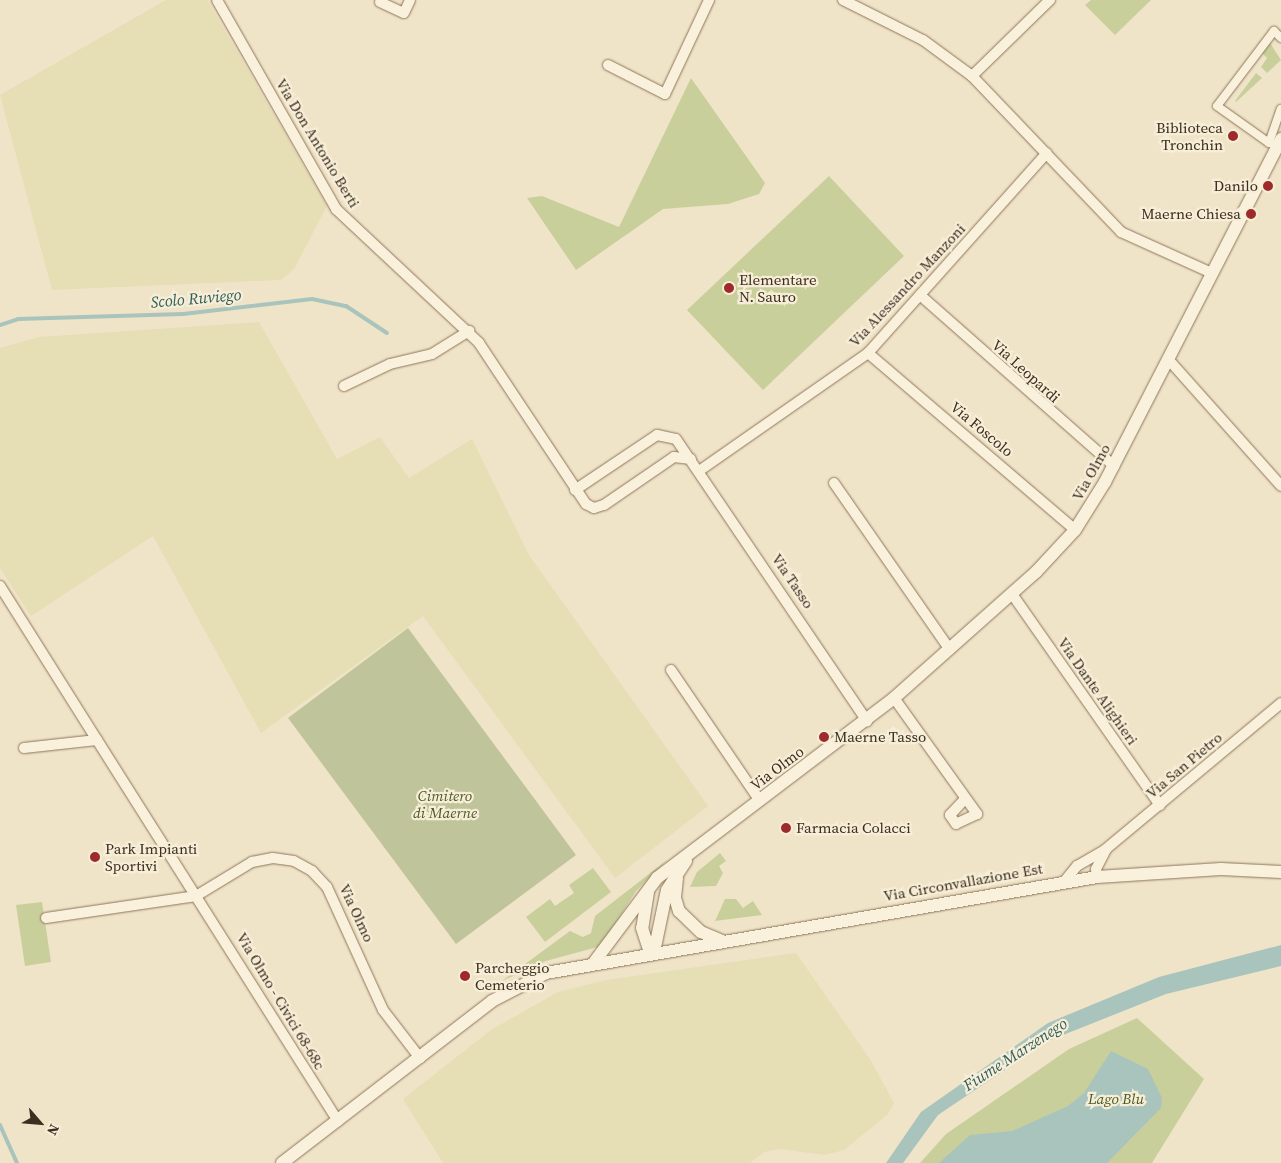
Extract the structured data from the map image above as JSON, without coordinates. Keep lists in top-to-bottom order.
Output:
{
  "streets": {
    "street": [
      "Via Don Antonio Berti",
      "Via Alessandro Manzoni",
      "Via Leopardi",
      "Via Foscolo",
      "Via Olmo",
      "Via Tasso",
      "Via Dante Alighieri",
      "Via San Pietro",
      "Via Circonvallazione Est",
      "Via Olmo - Civici 68-68c"
    ]
  },
  "crossings": [
    ["Via Alessandro Manzoni", "Via Leopardi"],
    ["Via Alessandro Manzoni", "Via Foscolo"],
    ["Via Alessandro Manzoni", "Via Tasso"],
    ["Via Leopardi", "Via Olmo"],
    ["Via Foscolo", "Via Olmo"],
    ["Via Olmo", "Via Tasso"],
    ["Via Olmo", "Via Dante Alighieri"],
    ["Via Olmo", "Via Circonvallazione Est"],
    ["Via Olmo", "Via Olmo - Civici 68-68c"],
    ["Via Dante Alighieri", "Via San Pietro"],
    ["Via San Pietro", "Via Circonvallazione Est"]
  ],
  "water": ["Scolo Ruviego", "Fiume Marzenego"],
  "parks": ["Cimitero di Maerne", "Lago Blu"],
  "places": [
    "Biblioteca Tronchin",
    "Danilo",
    "Maerne Chiesa",
    "Elementare N. Sauro",
    "Maerne Tasso",
    "Farmacia Colacci",
    "Park Impianti Sportivi",
    "Parcheggio Cemeterio"
  ],
  "north": "bottom right"
}
